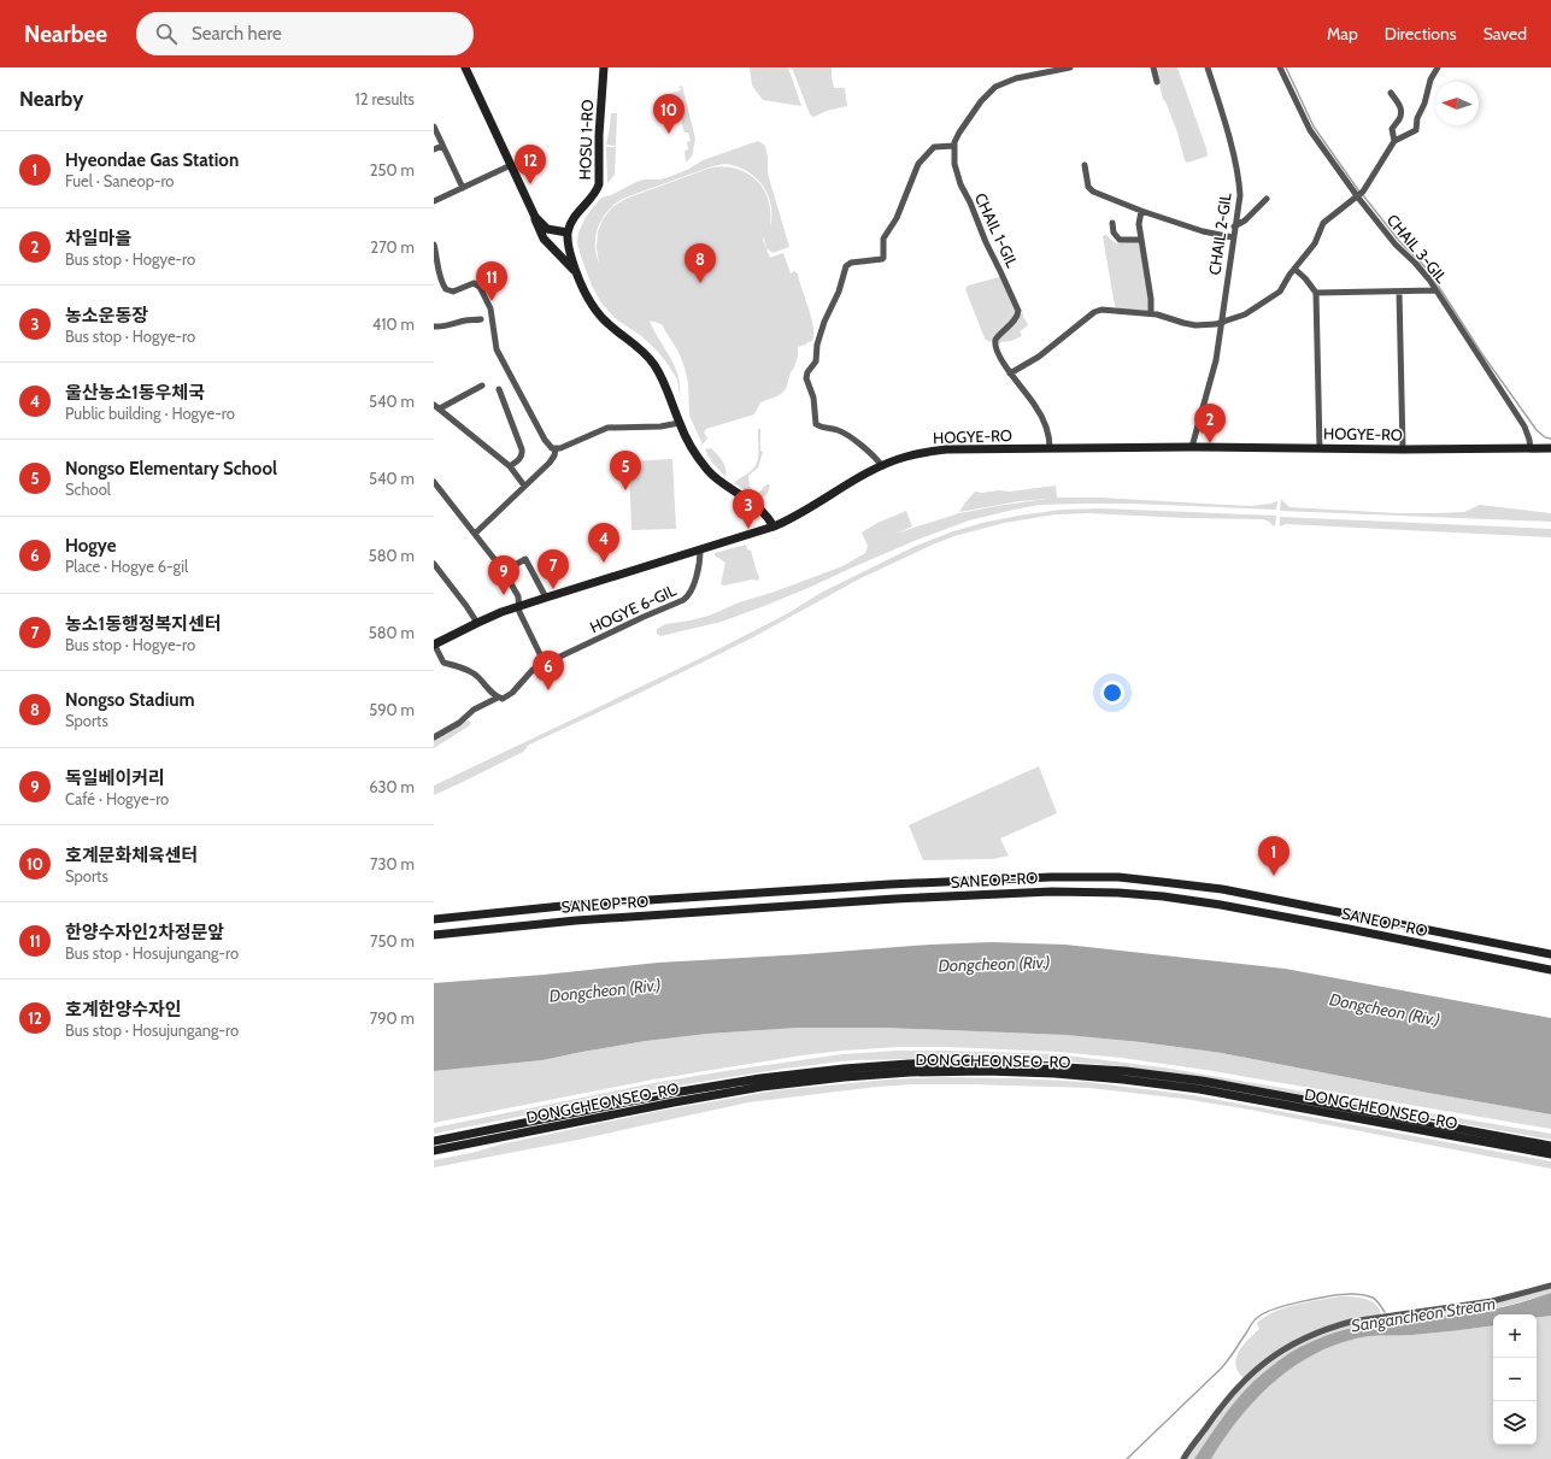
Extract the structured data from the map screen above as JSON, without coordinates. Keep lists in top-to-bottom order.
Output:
{
  "streets": {
    "main road": [
      "HOSU 1-RO",
      "HOGYE-RO",
      "SANEOP-RO",
      "DONGCHEONSEO-RO"
    ],
    "street": [
      "CHAIL 1-GIL",
      "CHAIL 2-GIL",
      "CHAIL 3-GIL",
      "HOGYE 6-GIL"
    ]
  },
  "crossings": [
    ["CHAIL 1-GIL", "HOGYE-RO"],
    ["CHAIL 2-GIL", "HOGYE-RO"],
    ["CHAIL 3-GIL", "HOGYE-RO"],
    ["HOGYE-RO", "HOGYE 6-GIL"]
  ],
  "water": ["Dongcheon (Riv.)", "Sangancheon Stream"],
  "north": "left",
  "page": {
    "header": "Nearbee",
    "search": "Search here",
    "nav": ["Map", "Directions", "Saved"],
    "heading": ["Nearby", "12 results"],
    "pins": [
      "10",
      "12",
      "8",
      "11",
      "2",
      "5",
      "3",
      "4",
      "7",
      "9",
      "6",
      "1"
    ],
    "list": [
      {
        "mark": "1",
        "name": "Hyeondae Gas Station",
        "note": "Fuel · Saneop-ro",
        "value": "250 m"
      },
      {
        "mark": "2",
        "name": "차일마을",
        "note": "Bus stop · Hogye-ro",
        "value": "270 m"
      },
      {
        "mark": "3",
        "name": "농소운동장",
        "note": "Bus stop · Hogye-ro",
        "value": "410 m"
      },
      {
        "mark": "4",
        "name": "울산농소1동우체국",
        "note": "Public building · Hogye-ro",
        "value": "540 m"
      },
      {
        "mark": "5",
        "name": "Nongso Elementary School",
        "note": "School",
        "value": "540 m"
      },
      {
        "mark": "6",
        "name": "Hogye",
        "note": "Place · Hogye 6-gil",
        "value": "580 m"
      },
      {
        "mark": "7",
        "name": "농소1동행정복지센터",
        "note": "Bus stop · Hogye-ro",
        "value": "580 m"
      },
      {
        "mark": "8",
        "name": "Nongso Stadium",
        "note": "Sports",
        "value": "590 m"
      },
      {
        "mark": "9",
        "name": "독일베이커리",
        "note": "Café · Hogye-ro",
        "value": "630 m"
      },
      {
        "mark": "10",
        "name": "호계문화체육센터",
        "note": "Sports",
        "value": "730 m"
      },
      {
        "mark": "11",
        "name": "한양수자인2차정문앞",
        "note": "Bus stop · Hosujungang-ro",
        "value": "750 m"
      },
      {
        "mark": "12",
        "name": "호계한양수자인",
        "note": "Bus stop · Hosujungang-ro",
        "value": "790 m"
      }
    ],
    "map_buttons": ["+", "−"]
  }
}
